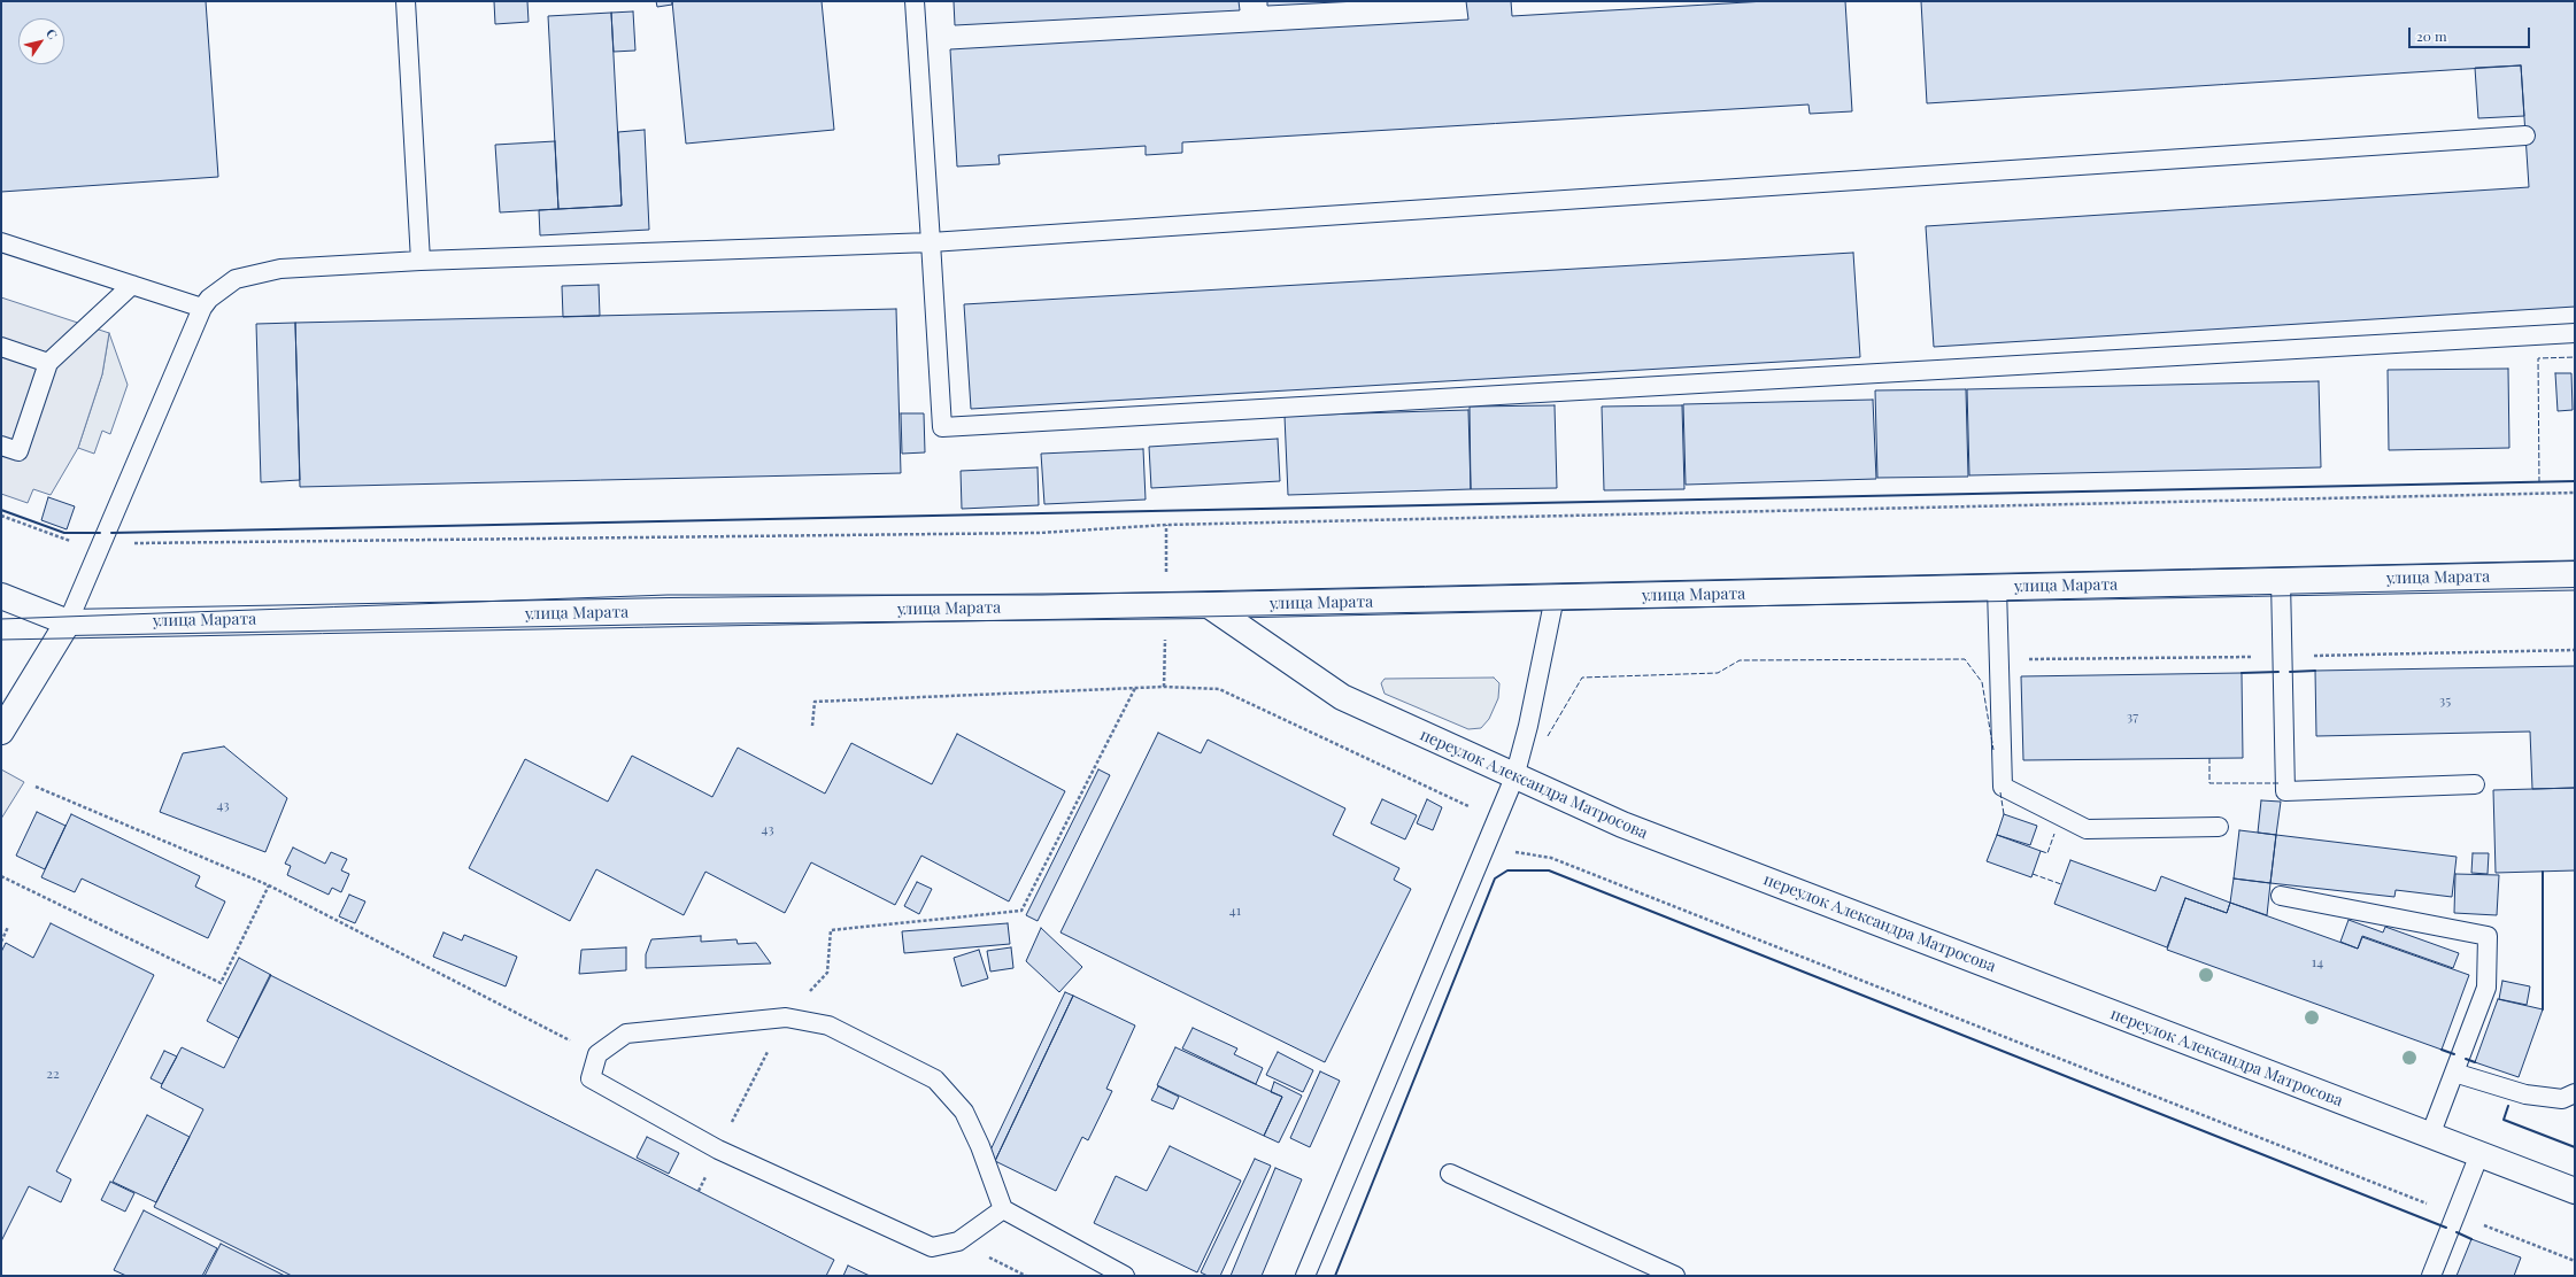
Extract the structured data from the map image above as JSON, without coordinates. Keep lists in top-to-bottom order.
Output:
{
  "streets": {
    "street": ["улица Марата", "переулок Александра Матросова"]
  },
  "crossings": [
    ["улица Марата", "переулок Александра Матросова"]
  ],
  "house_numbers": [
    "35",
    "37",
    "43",
    "43",
    "41",
    "14",
    "22"
  ],
  "scale_bar": "20 m",
  "north": "top right"
}
